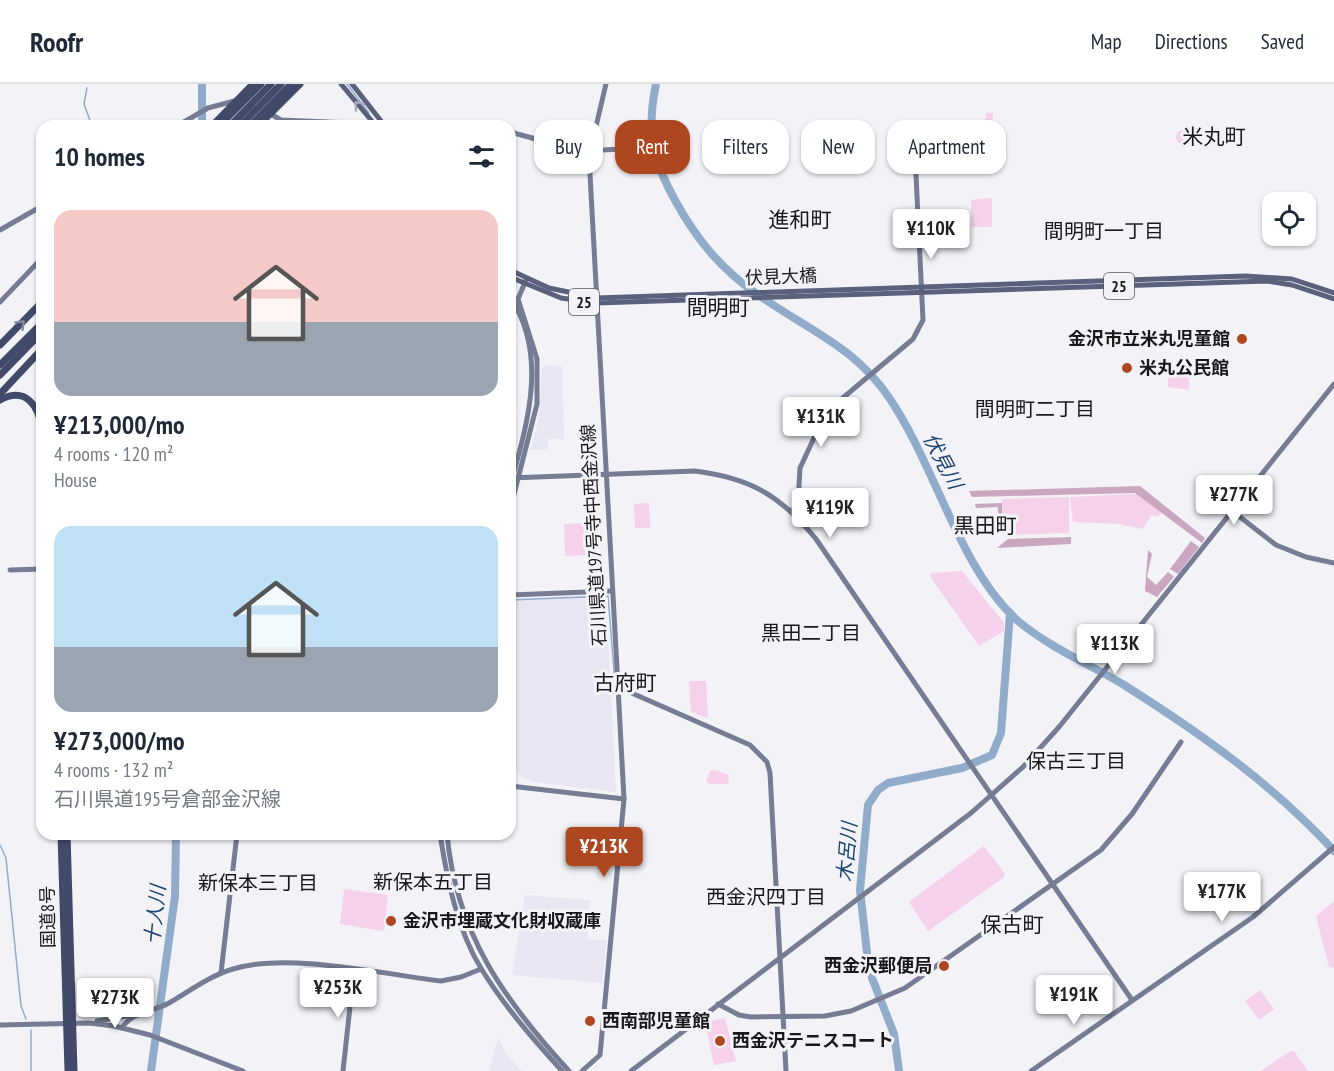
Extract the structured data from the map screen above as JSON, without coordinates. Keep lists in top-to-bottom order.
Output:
{
  "streets": {
    "highway": ["国道8号"],
    "main road": ["伏見大橋", "25"],
    "street": ["石川県道197号寺中西金沢線"]
  },
  "crossings": [
    ["伏見大橋", "25"],
    ["伏見大橋", "石川県道197号寺中西金沢線"],
    ["25", "石川県道197号寺中西金沢線"]
  ],
  "districts": [
    "米丸町",
    "進和町",
    "間明町一丁目",
    "間明町",
    "間明町二丁目",
    "黒田町",
    "黒田二丁目",
    "古府町",
    "保古三丁目",
    "新保本五丁目",
    "新保本三丁目",
    "西金沢四丁目",
    "保古町"
  ],
  "water": ["伏見川", "木呂川", "十人川"],
  "places": [
    "金沢市立米丸児童館",
    "米丸公民館",
    "金沢市埋蔵文化財収蔵庫",
    "西金沢郵便局",
    "西南部児童館",
    "西金沢テニスコート"
  ],
  "page": {
    "header": "Roofr",
    "nav": ["Map", "Directions", "Saved"],
    "chip": [
      "Buy",
      "Rent",
      "Filters",
      "New",
      "Apartment"
    ],
    "heading": "10 homes",
    "list": [
      {
        "name": "¥213,000/mo",
        "note": "4 rooms · 120 m² · House"
      },
      {
        "name": "¥273,000/mo",
        "note": "4 rooms · 132 m² · 石川県道195号倉部金沢線"
      }
    ],
    "price": [
      "¥110K",
      "¥131K",
      "¥277K",
      "¥119K",
      "¥113K",
      "¥213K",
      "¥177K",
      "¥253K",
      "¥191K",
      "¥273K"
    ]
  }
}
